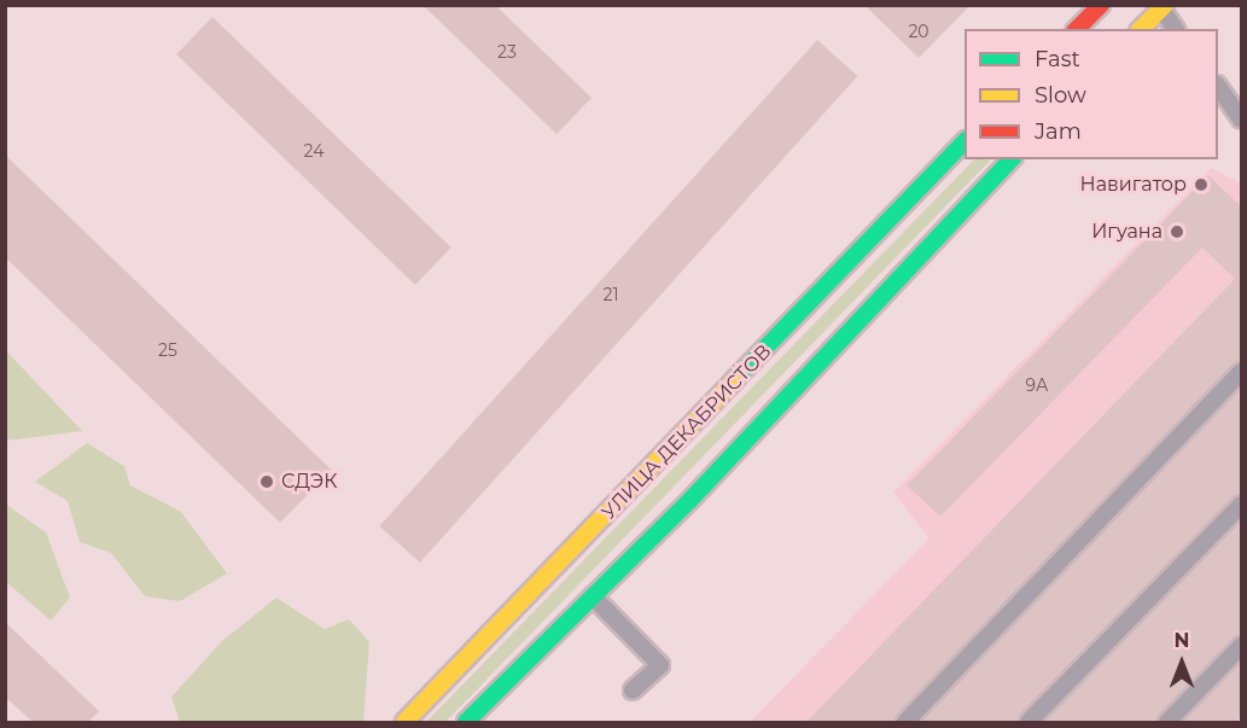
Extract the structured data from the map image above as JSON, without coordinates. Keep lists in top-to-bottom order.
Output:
{
  "streets": {
    "street": ["УЛИЦА ДЕКАБРИСТОВ"]
  },
  "places": ["Навигатор", "Игуана", "СДЭК"],
  "house_numbers": [
    "20",
    "23",
    "24",
    "21",
    "25",
    "9А"
  ],
  "legend": ["Fast", "Slow", "Jam"],
  "north": "top"
}
